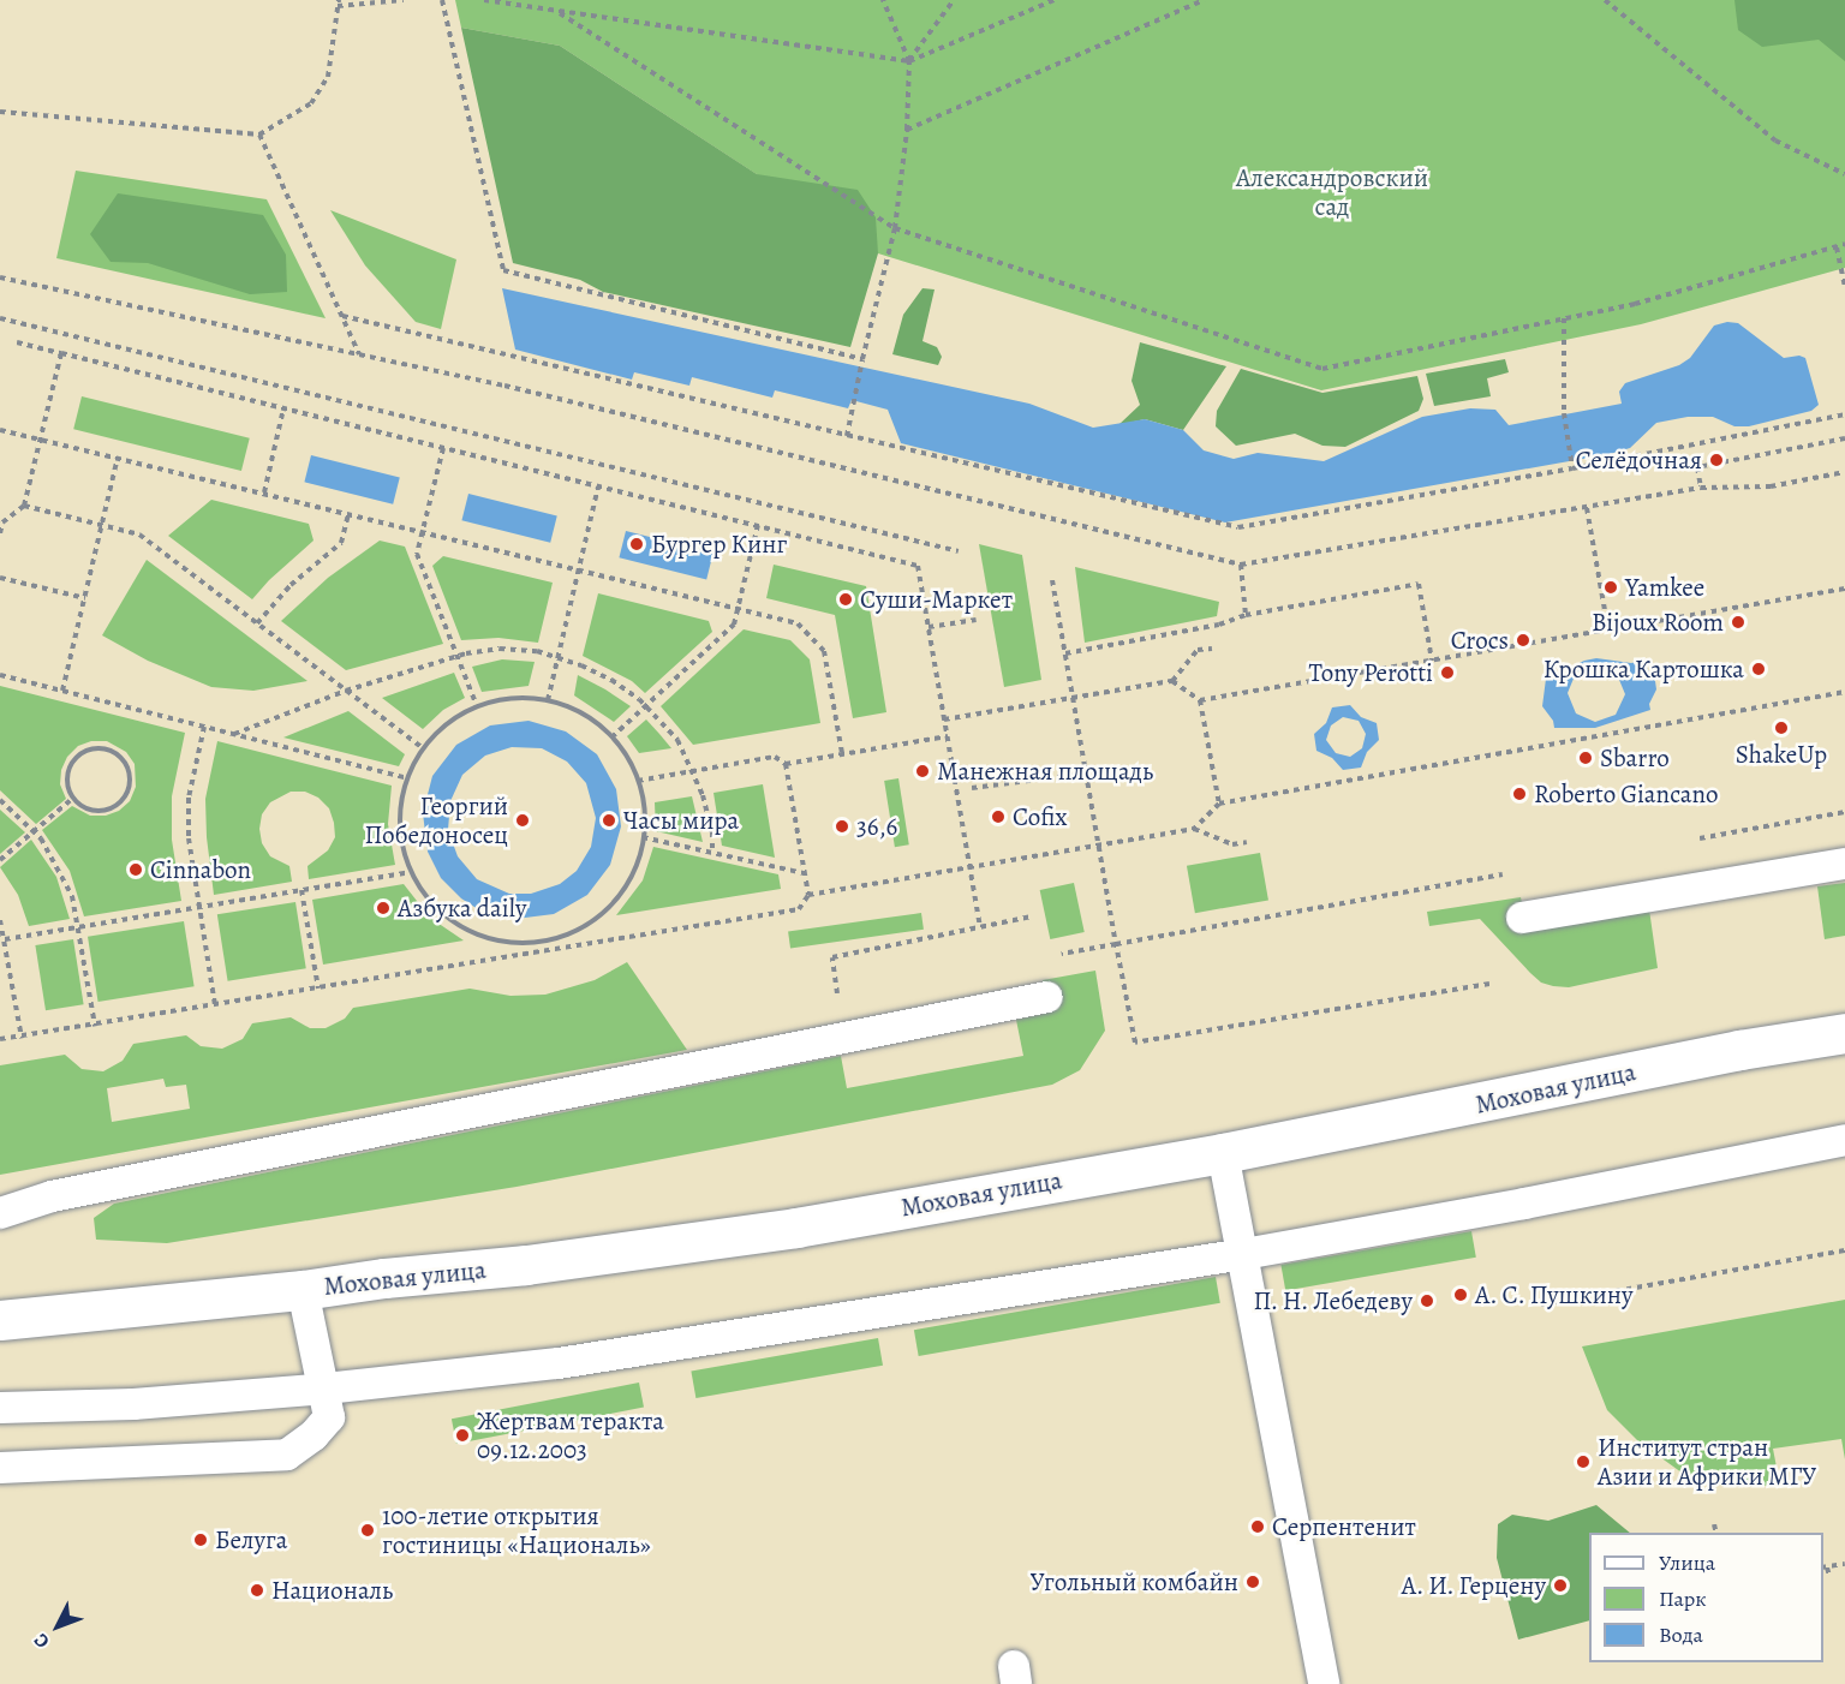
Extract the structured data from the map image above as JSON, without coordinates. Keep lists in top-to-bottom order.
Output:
{
  "streets": {
    "main road": ["Моховая улица"]
  },
  "parks": ["Александровский сад"],
  "places": [
    "Селёдочная",
    "Бургер Кинг",
    "Yamkee",
    "Суши-Маркет",
    "Bijoux Room",
    "Crocs",
    "Крошка Картошка",
    "Tony Perotti",
    "ShakeUp",
    "Sbarro",
    "Манежная площадь",
    "Roberto Giancano",
    "Cofix",
    "Георгий Победоносец",
    "Часы мира",
    "36,6",
    "Cinnabon",
    "Азбука daily",
    "А. С. Пушкину",
    "П. Н. Лебедеву",
    "Жертвам теракта 09.12.2003",
    "Институт стран Азии и Африки МГУ",
    "Серпентенит",
    "100-летие открытия гостиницы «Националь»",
    "Белуга",
    "Угольный комбайн",
    "А. И. Герцену",
    "Националь"
  ],
  "legend": ["Улица", "Парк", "Вода"],
  "north": "bottom left"
}
